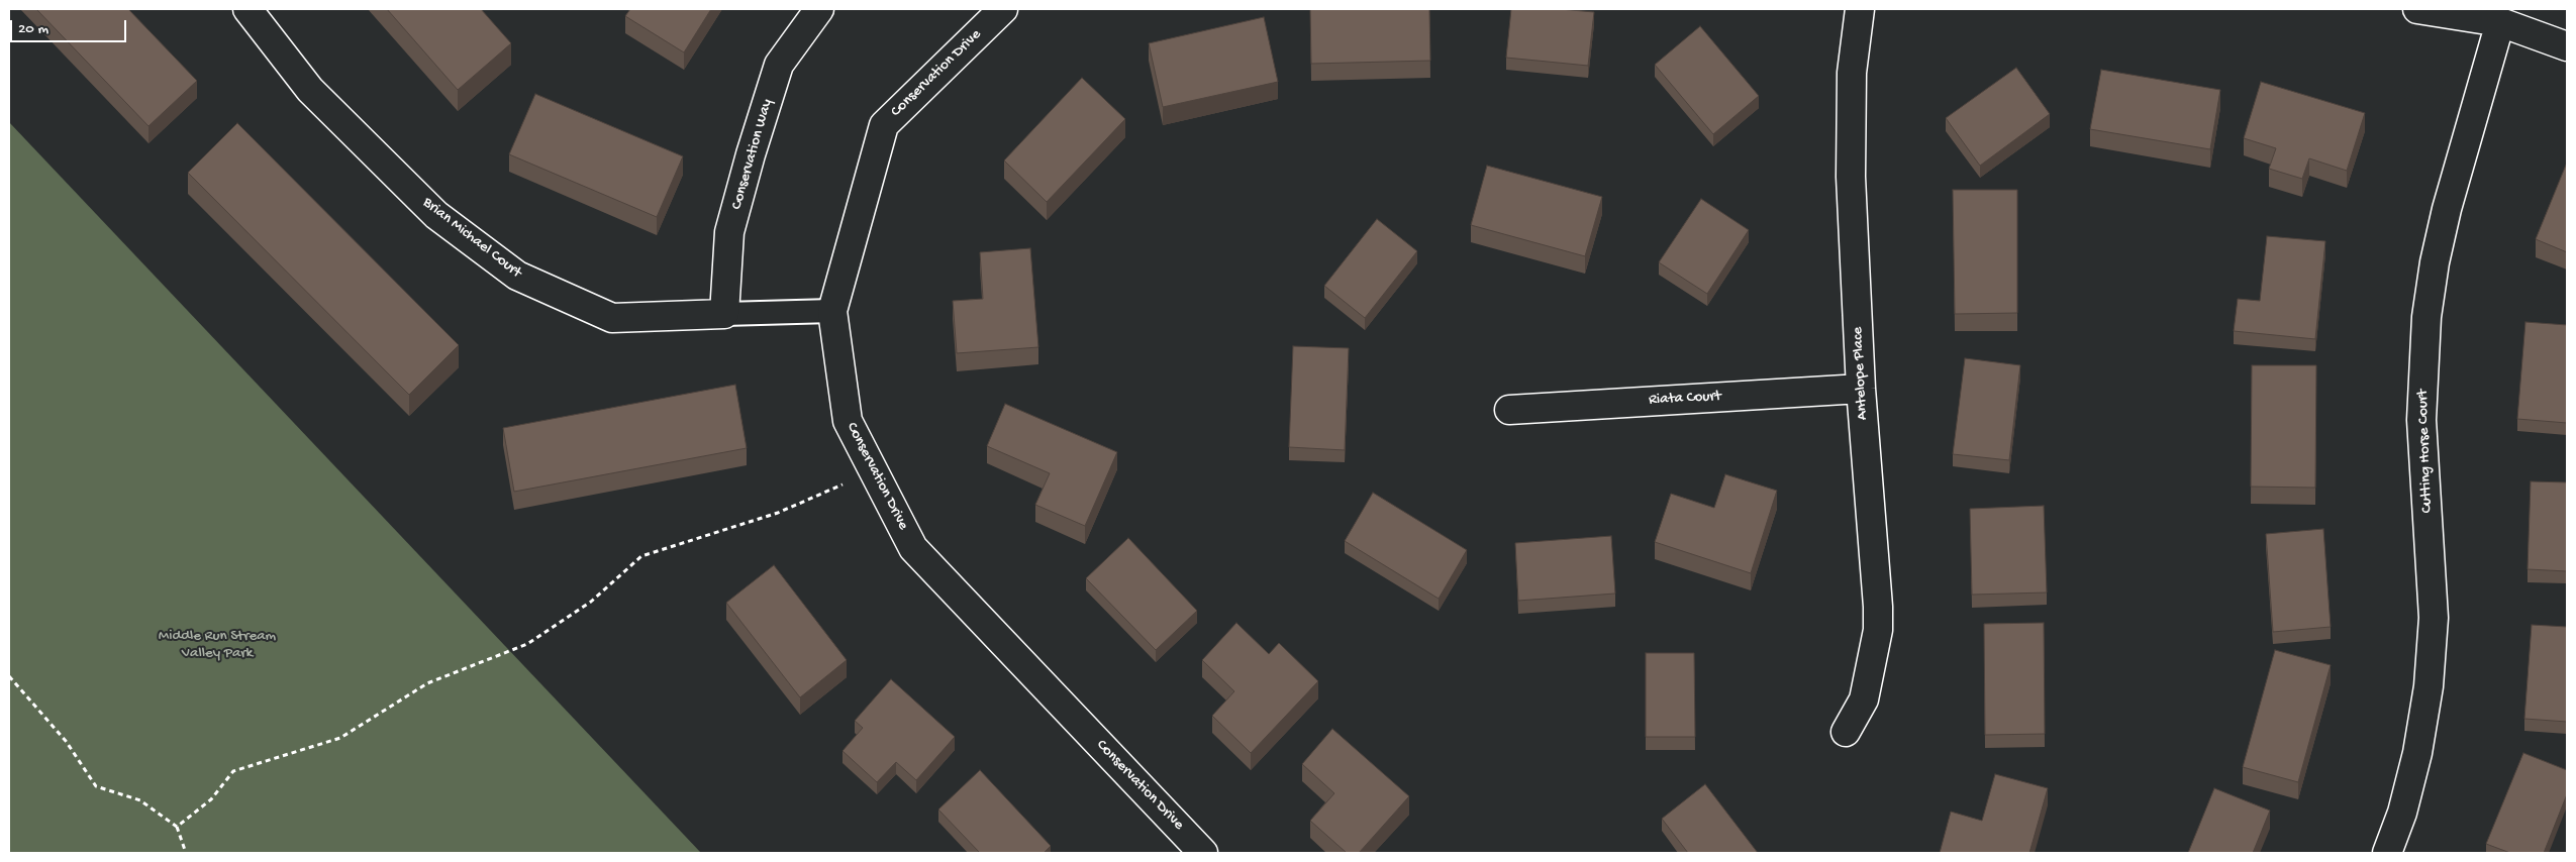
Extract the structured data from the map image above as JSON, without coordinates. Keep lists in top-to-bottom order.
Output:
{
  "streets": {
    "street": [
      "Conservation Drive",
      "Conservation Way",
      "Brian Michael Court",
      "Antelope Place",
      "Riata Court",
      "Cutting Horse Court"
    ]
  },
  "crossings": [
    ["Conservation Drive", "Brian Michael Court"],
    ["Conservation Way", "Brian Michael Court"],
    ["Antelope Place", "Riata Court"]
  ],
  "parks": ["Middle Run Stream Valley Park"],
  "scale_bar": "20 m"
}
